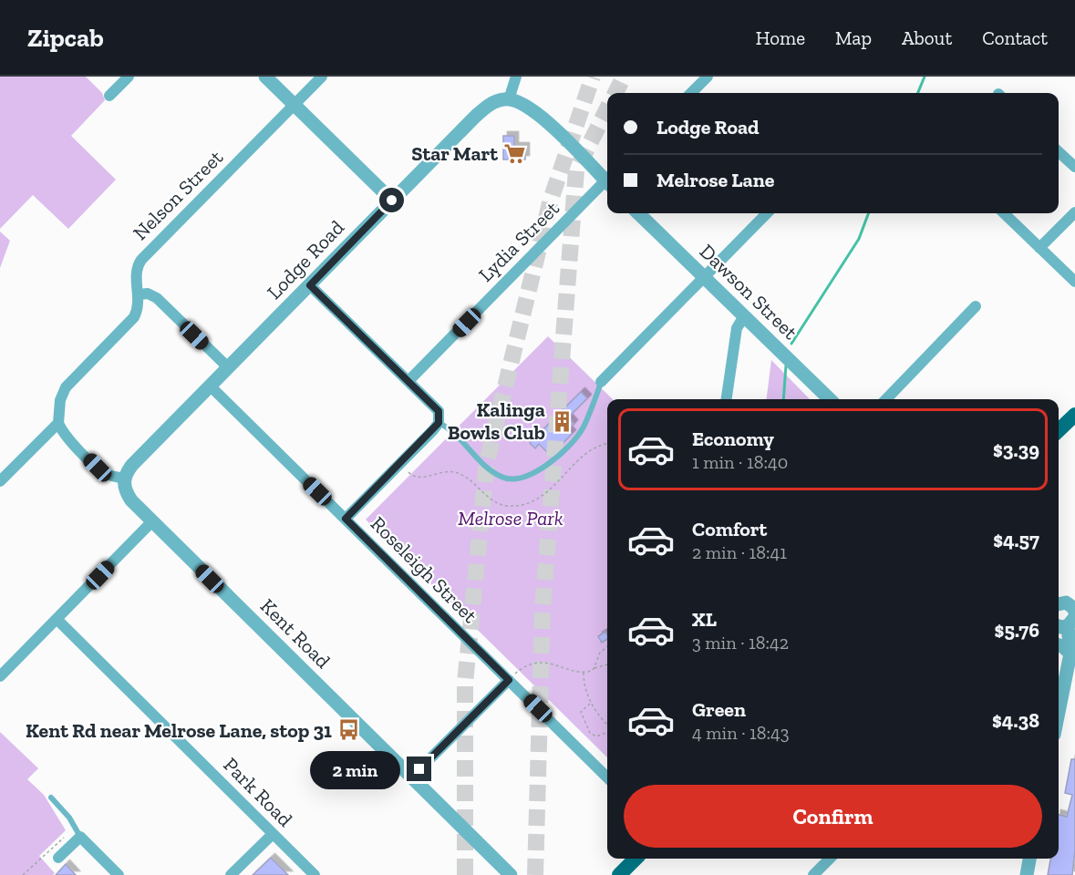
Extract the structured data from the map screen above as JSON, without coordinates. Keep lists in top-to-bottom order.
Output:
{
  "streets": {
    "street": [
      "Nelson Street",
      "Lydia Street",
      "Lodge Road",
      "Dawson Street",
      "Roseleigh Street",
      "Kent Road",
      "Park Road"
    ]
  },
  "crossings": [
    ["Lodge Road", "Roseleigh Street"],
    ["Lodge Road", "Kent Road"]
  ],
  "parks": ["Melrose Park"],
  "places": {
    "supermarket": ["Star Mart"],
    "building": ["Kalinga Bowls Club"],
    "bus stop": ["Kent Rd near Melrose Lane, stop 31"]
  },
  "page": {
    "header": "Zipcab",
    "nav": [
      "Home",
      "Map",
      "About",
      "Contact"
    ],
    "banner": ["Lodge Road", "Melrose Lane"],
    "list": [
      {
        "name": "Economy",
        "note": "1 min · 18:40",
        "value": "$3.39"
      },
      {
        "name": "Comfort",
        "note": "2 min · 18:41",
        "value": "$4.57"
      },
      {
        "name": "XL",
        "note": "3 min · 18:42",
        "value": "$5.76"
      },
      {
        "name": "Green",
        "note": "4 min · 18:43",
        "value": "$4.38"
      }
    ],
    "bubble": "2 min",
    "buttons": "Confirm"
  }
}
